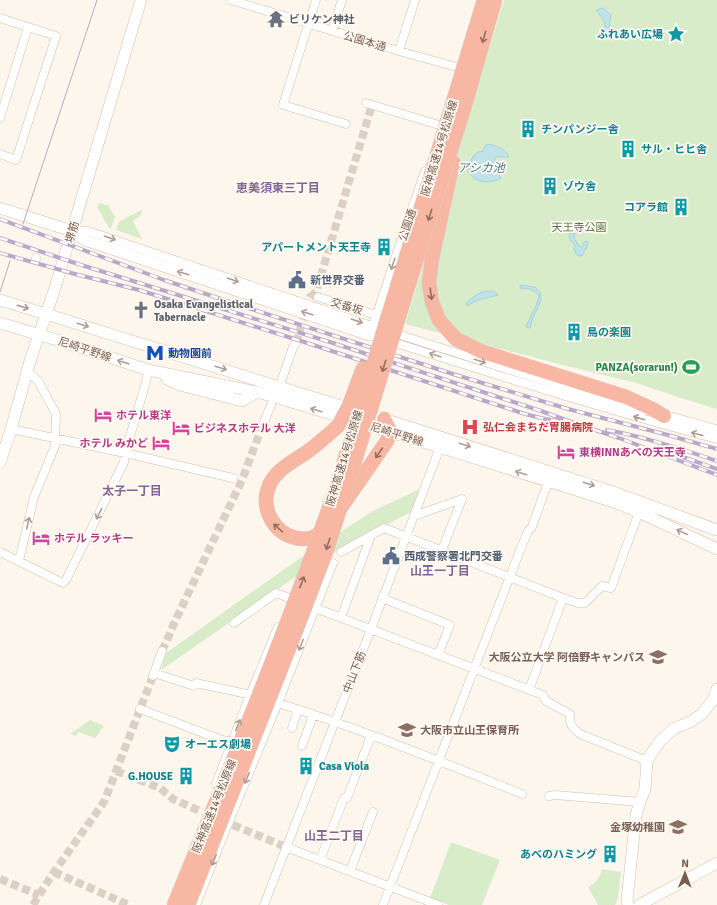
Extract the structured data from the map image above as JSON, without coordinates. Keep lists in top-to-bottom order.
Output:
{
  "streets": {
    "highway": ["阪神高速14号松原線"],
    "street": [
      "公園本通",
      "公園通",
      "堺筋",
      "交番坂",
      "尼崎平野線",
      "中山下筋"
    ]
  },
  "crossings": [
    ["公園通", "交番坂"],
    ["堺筋", "尼崎平野線"],
    ["尼崎平野線", "中山下筋"]
  ],
  "one_way": ["公園通"],
  "districts": [
    "恵美須東三丁目",
    "太子一丁目",
    "山王一丁目",
    "山王二丁目"
  ],
  "water": ["アシカ池"],
  "parks": ["天王寺公園"],
  "places": {
    "temple": ["ビリケン神社"],
    "place": ["ふれあい広場"],
    "building": [
      "チンパンジー舎",
      "サル・ヒヒ舎",
      "ゾウ舎",
      "コアラ館",
      "アパートメント天王寺",
      "鳥の楽園",
      "Casa Viola",
      "G.HOUSE",
      "あべのハミング"
    ],
    "public building": ["新世界交番", "西成警察署北門交番"],
    "church": ["Osaka Evangelistical Tabernacle"],
    "metro station": ["動物園前"],
    "sports": ["PANZA(sorarun!)"],
    "hotel": [
      "ホテル東洋",
      "ビジネスホテル 大洋",
      "ホテル みかど",
      "東横INNあべの天王寺",
      "ホテル ラッキー"
    ],
    "hospital": ["弘仁会まちだ胃腸病院"],
    "school or university": ["大阪公立大学 阿倍野キャンパス", "大阪市立山王保育所", "金塚幼稚園"],
    "theatre": ["オーエス劇場"]
  },
  "north": "top"
}
